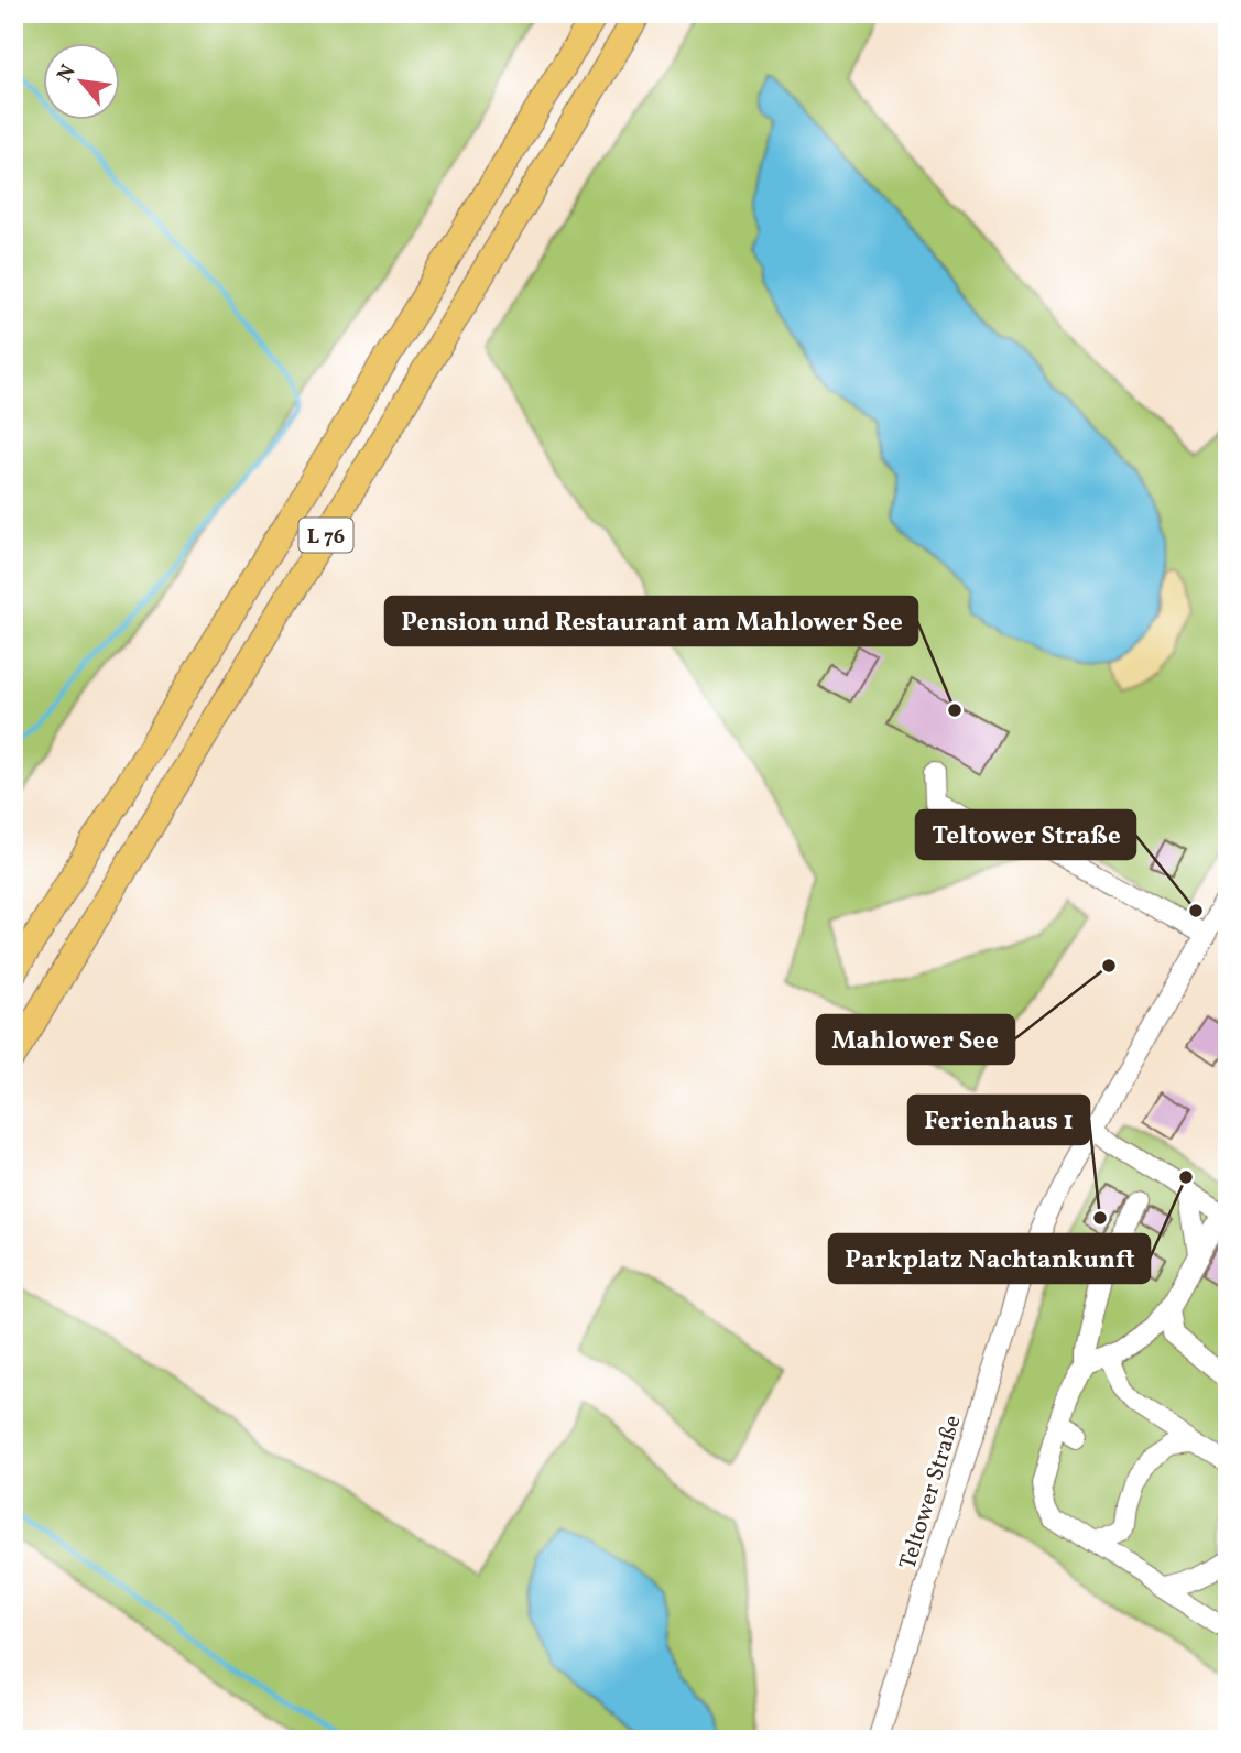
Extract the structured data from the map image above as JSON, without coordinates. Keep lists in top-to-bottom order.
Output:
{
  "streets": {
    "main road": ["L 76"],
    "street": ["Teltower Straße"]
  },
  "places": [
    "Pension und Restaurant am Mahlower See",
    "Teltower Straße",
    "Mahlower See",
    "Parkplatz Nachtankunft",
    "Ferienhaus 1"
  ],
  "north": "top left"
}
